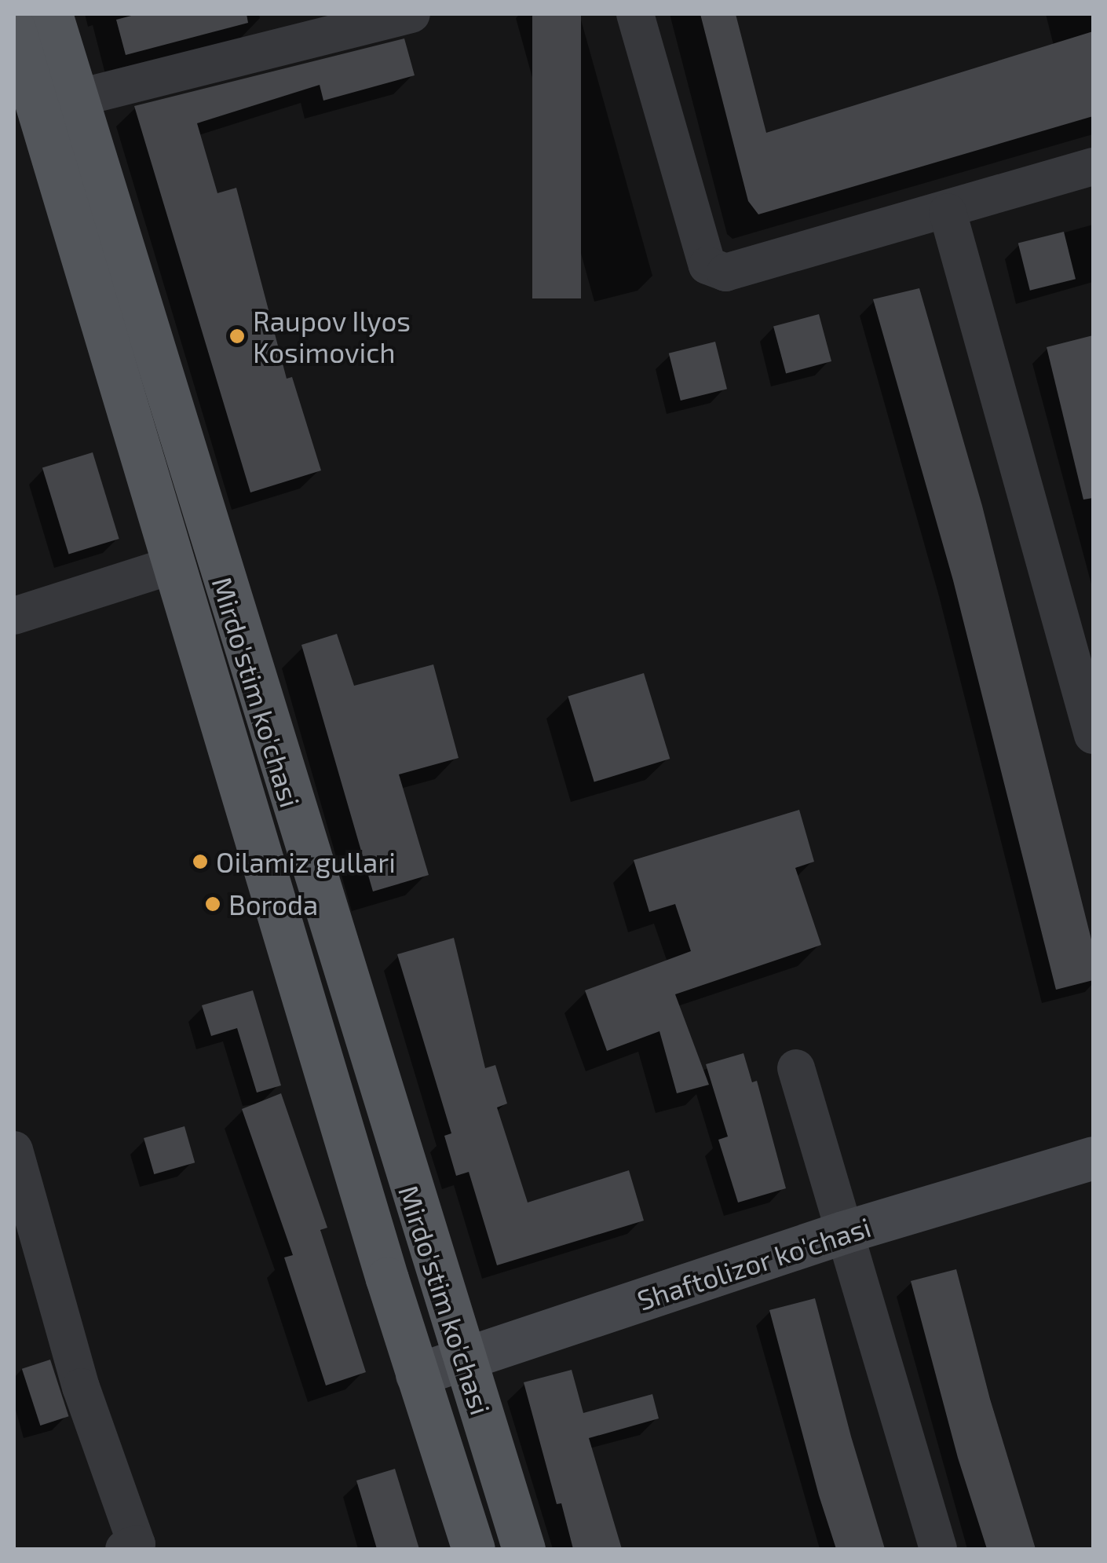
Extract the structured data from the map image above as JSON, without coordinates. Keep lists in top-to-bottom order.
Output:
{
  "streets": {
    "main road": ["Mirdo'stim ko'chasi"],
    "street": ["Shaftolizor ko'chasi"]
  },
  "crossings": [
    ["Mirdo'stim ko'chasi", "Shaftolizor ko'chasi"]
  ],
  "places": ["Raupov Ilyos Kosimovich", "Oilamiz gullari", "Boroda"]
}
